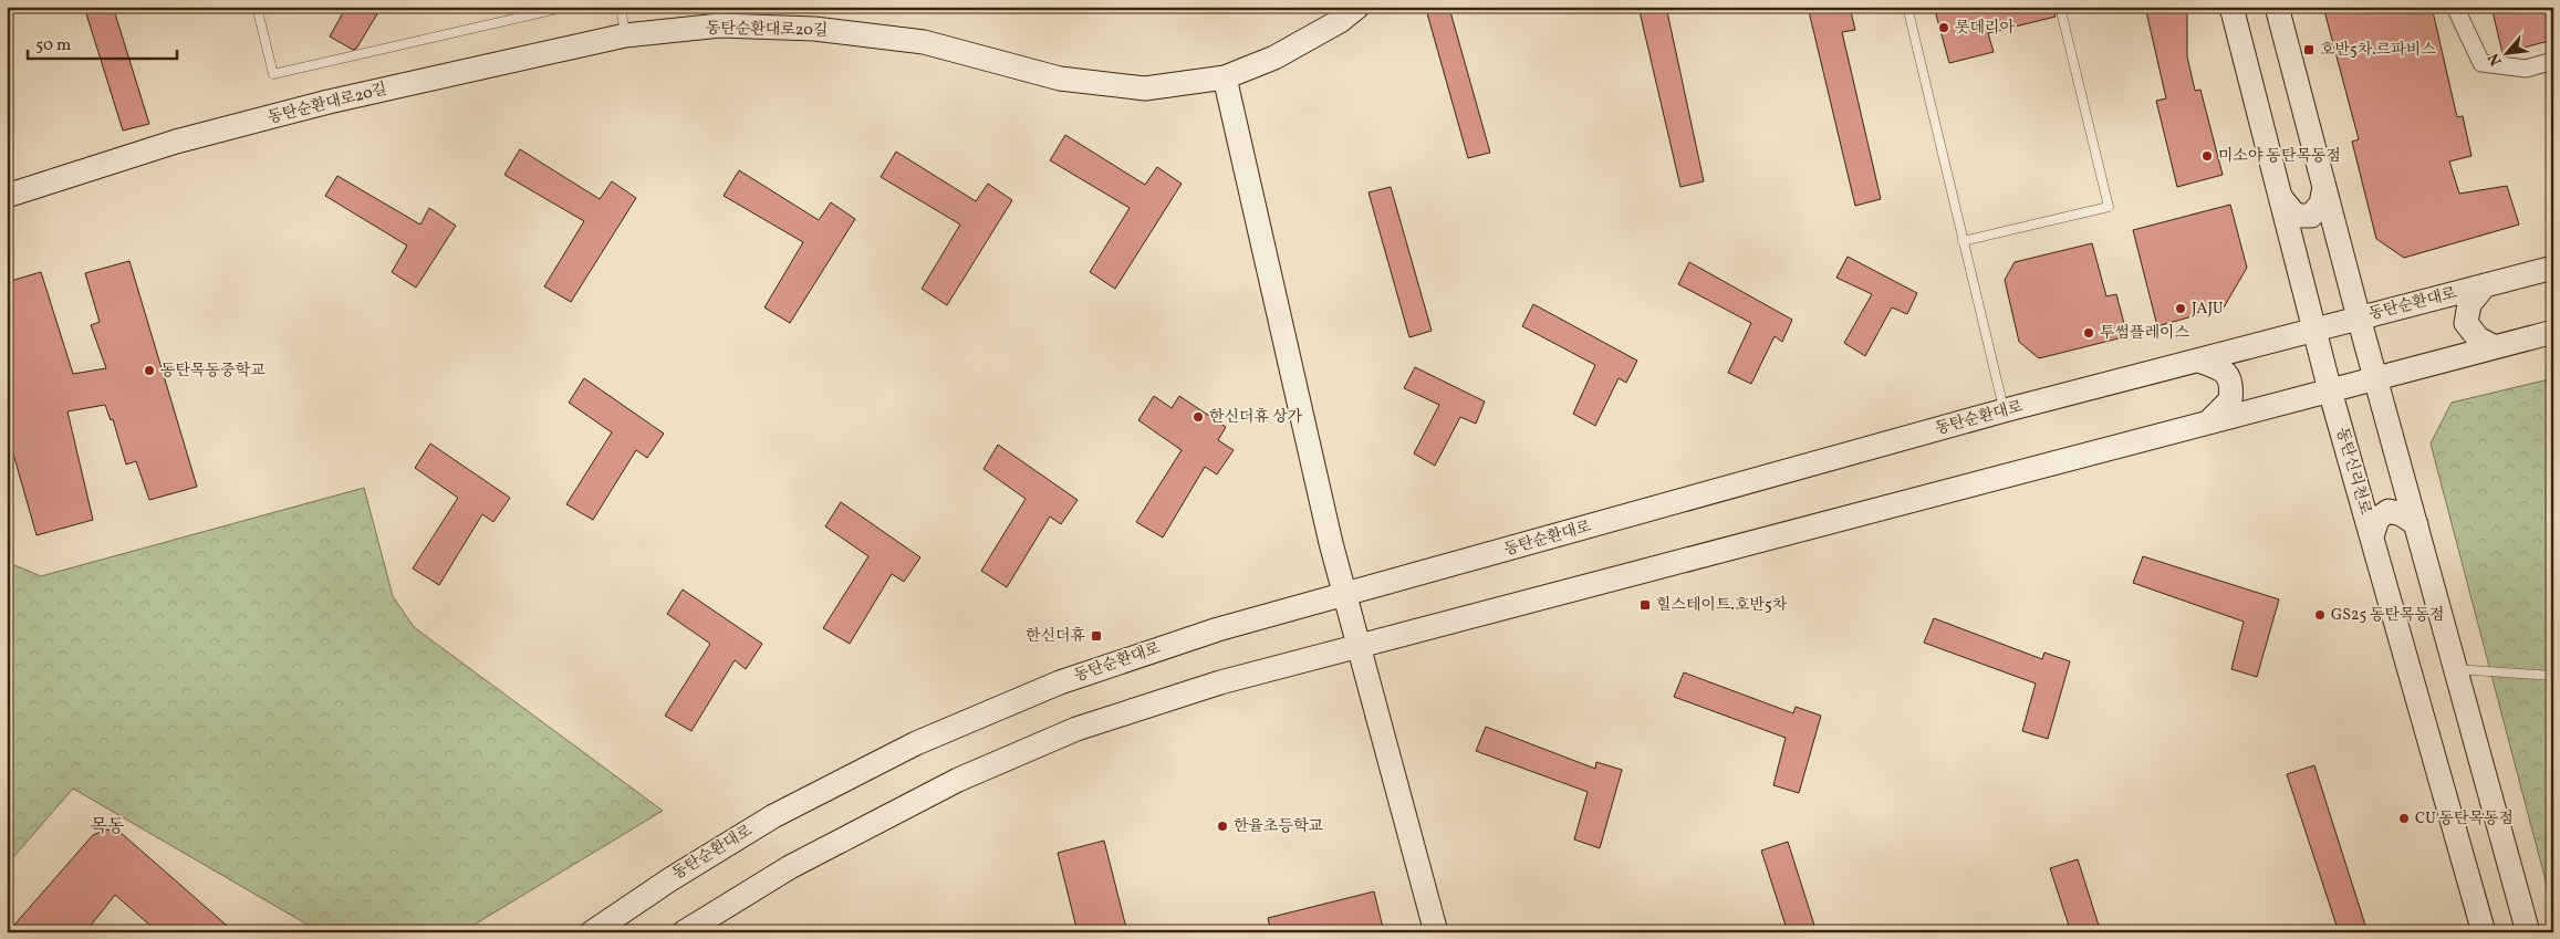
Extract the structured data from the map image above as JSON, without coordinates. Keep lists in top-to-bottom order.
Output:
{
  "streets": {
    "main road": ["동탄순환대로20길", "동탄순환대로", "동탄신리천로"]
  },
  "crossings": [
    ["동탄순환대로", "동탄신리천로"]
  ],
  "districts": ["목동"],
  "places": {
    "other": [
      "롯데리아",
      "미소야 동탄목동점",
      "JAJU",
      "투썸플레이스",
      "동탄목동중학교",
      "한신더휴 상가",
      "GS25 동탄목동점",
      "CU 동탄목동점",
      "한율초등학교"
    ],
    "transit": ["호반5차.르파비스", "힐스테이트.호반5차", "한신더휴"]
  },
  "scale_bar": "50 m",
  "north": "bottom left"
}
